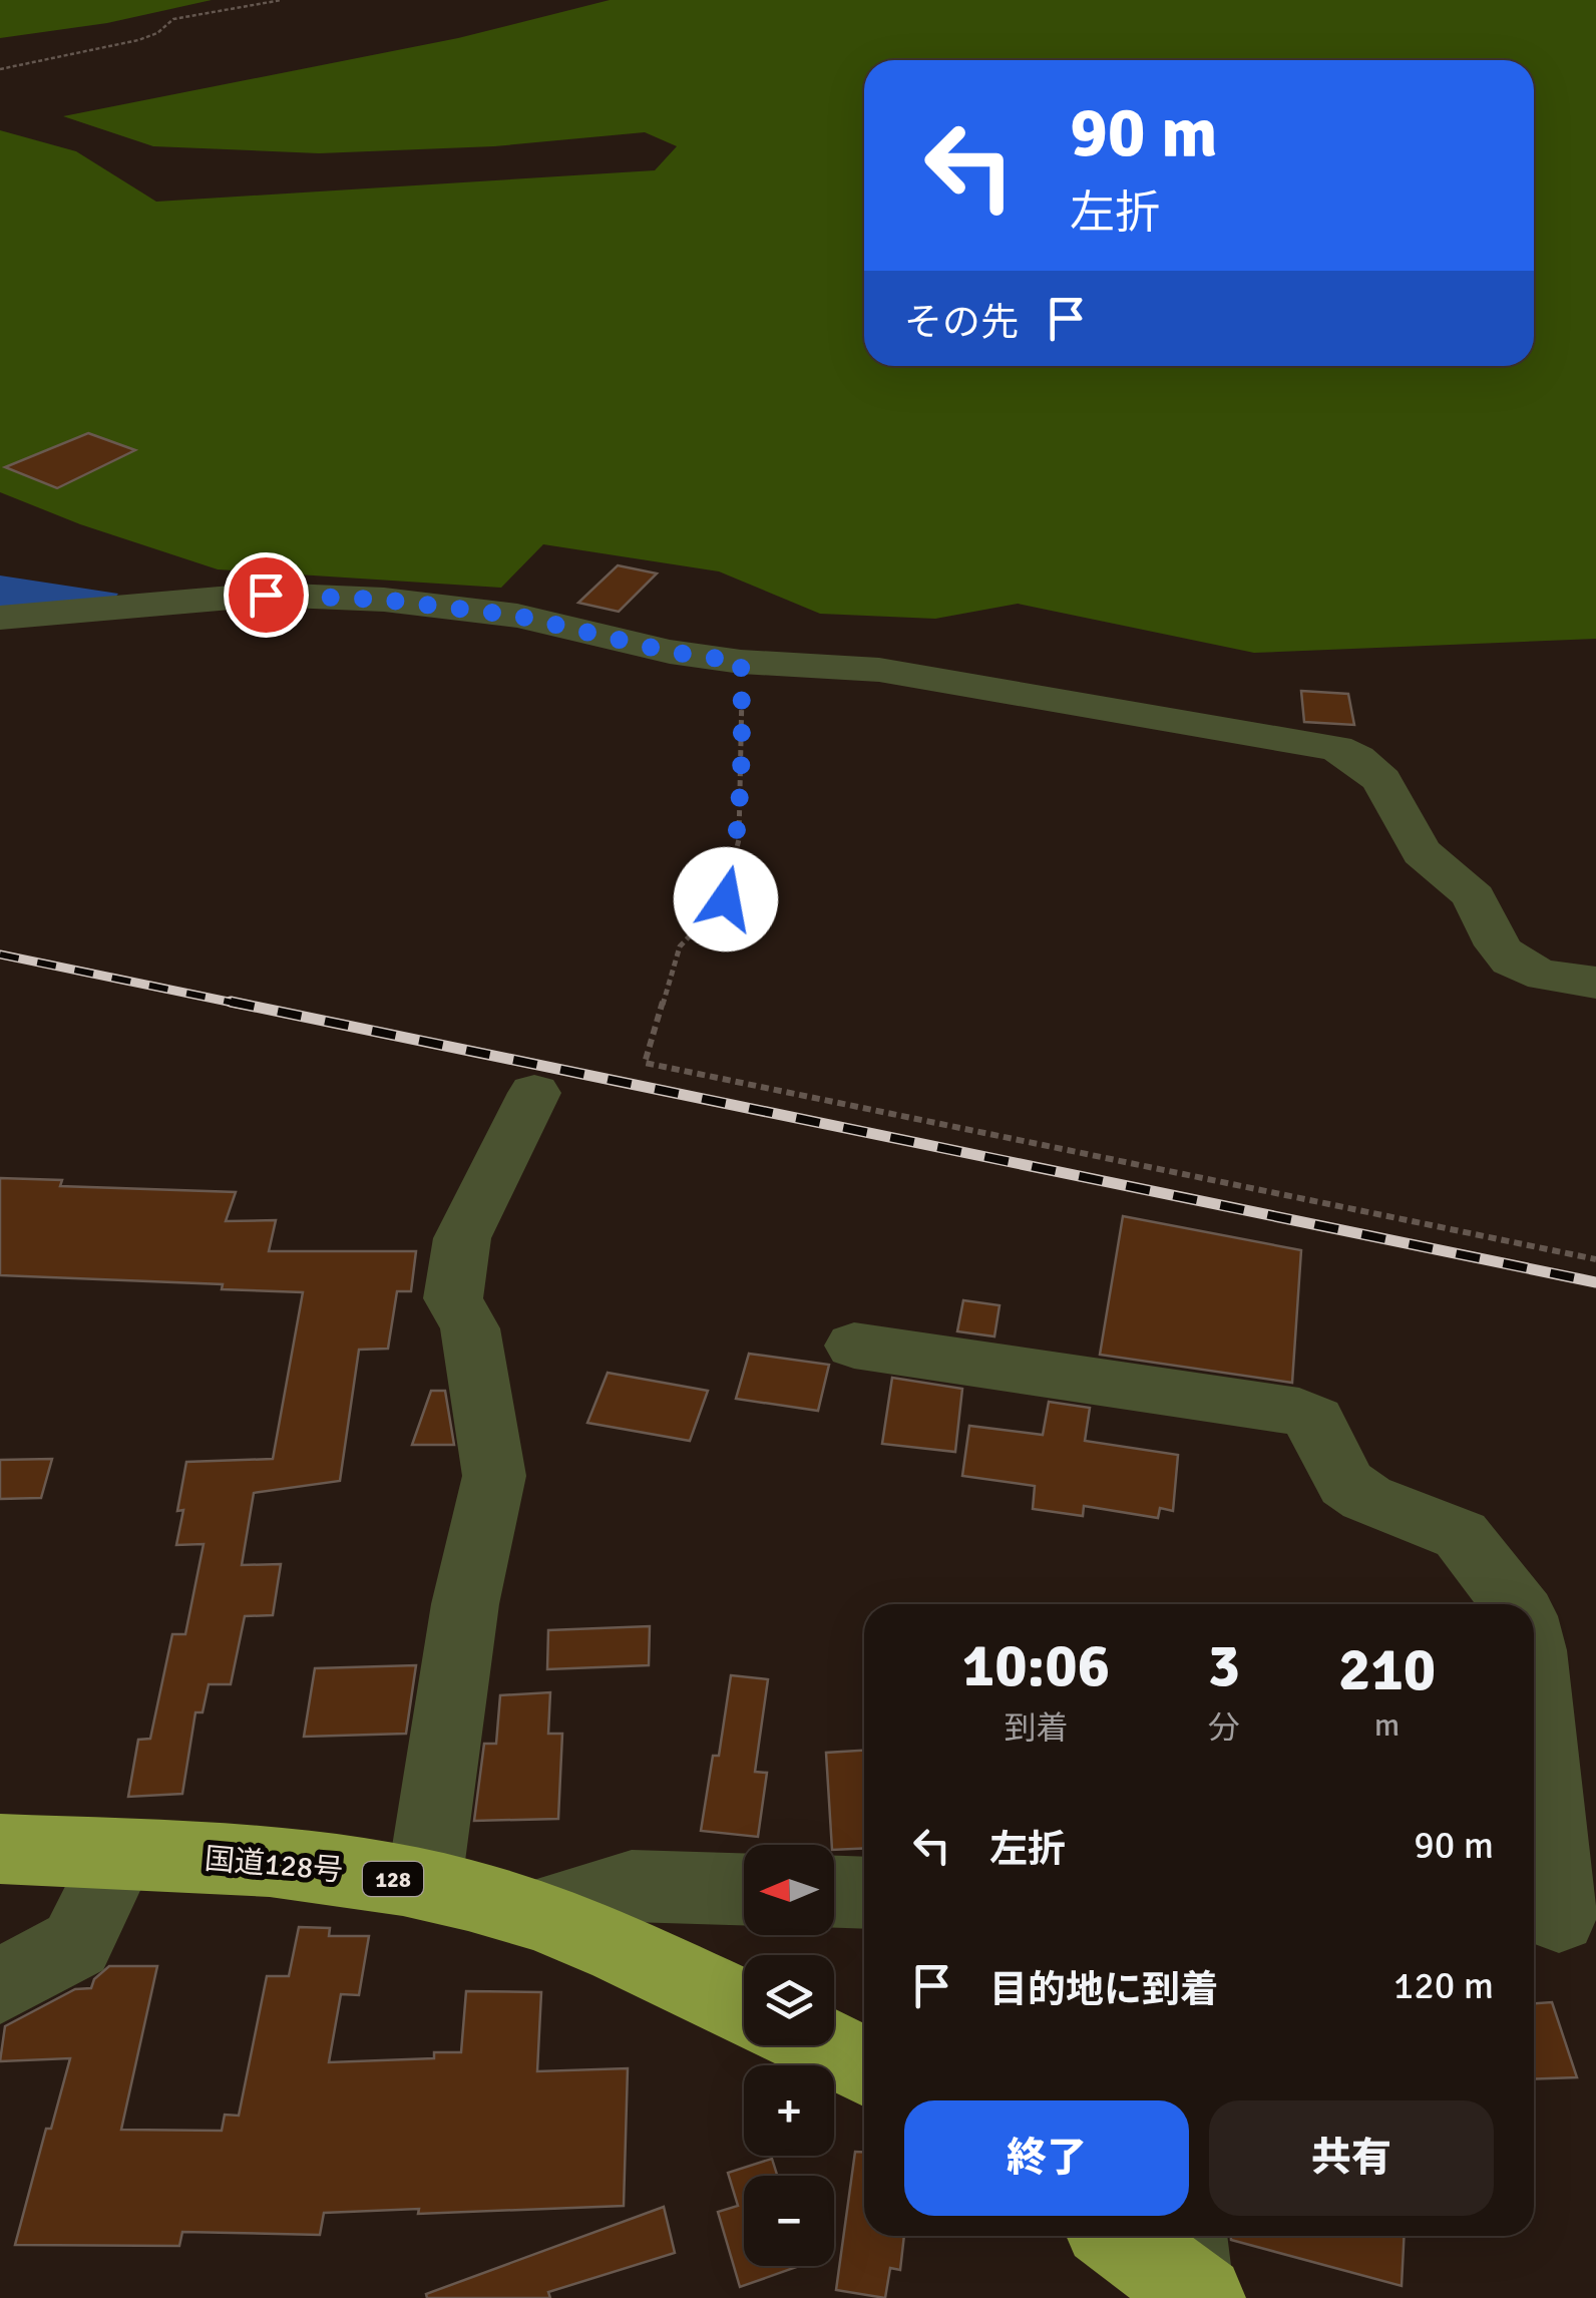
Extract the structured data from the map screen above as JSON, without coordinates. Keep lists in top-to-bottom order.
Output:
{
  "streets": {
    "highway": ["国道128号", "128"]
  },
  "north": "left",
  "page": {
    "turn": ["90 m", "左折"],
    "then": "その先",
    "eta": [
      "10:06",
      "到着",
      "3",
      "分",
      "210",
      "m"
    ],
    "list": [
      {
        "name": "左折",
        "value": "90 m"
      },
      {
        "name": "目的地に到着",
        "value": "120 m"
      }
    ],
    "map_buttons": ["+", "−"],
    "buttons": ["終了", "共有"]
  }
}
